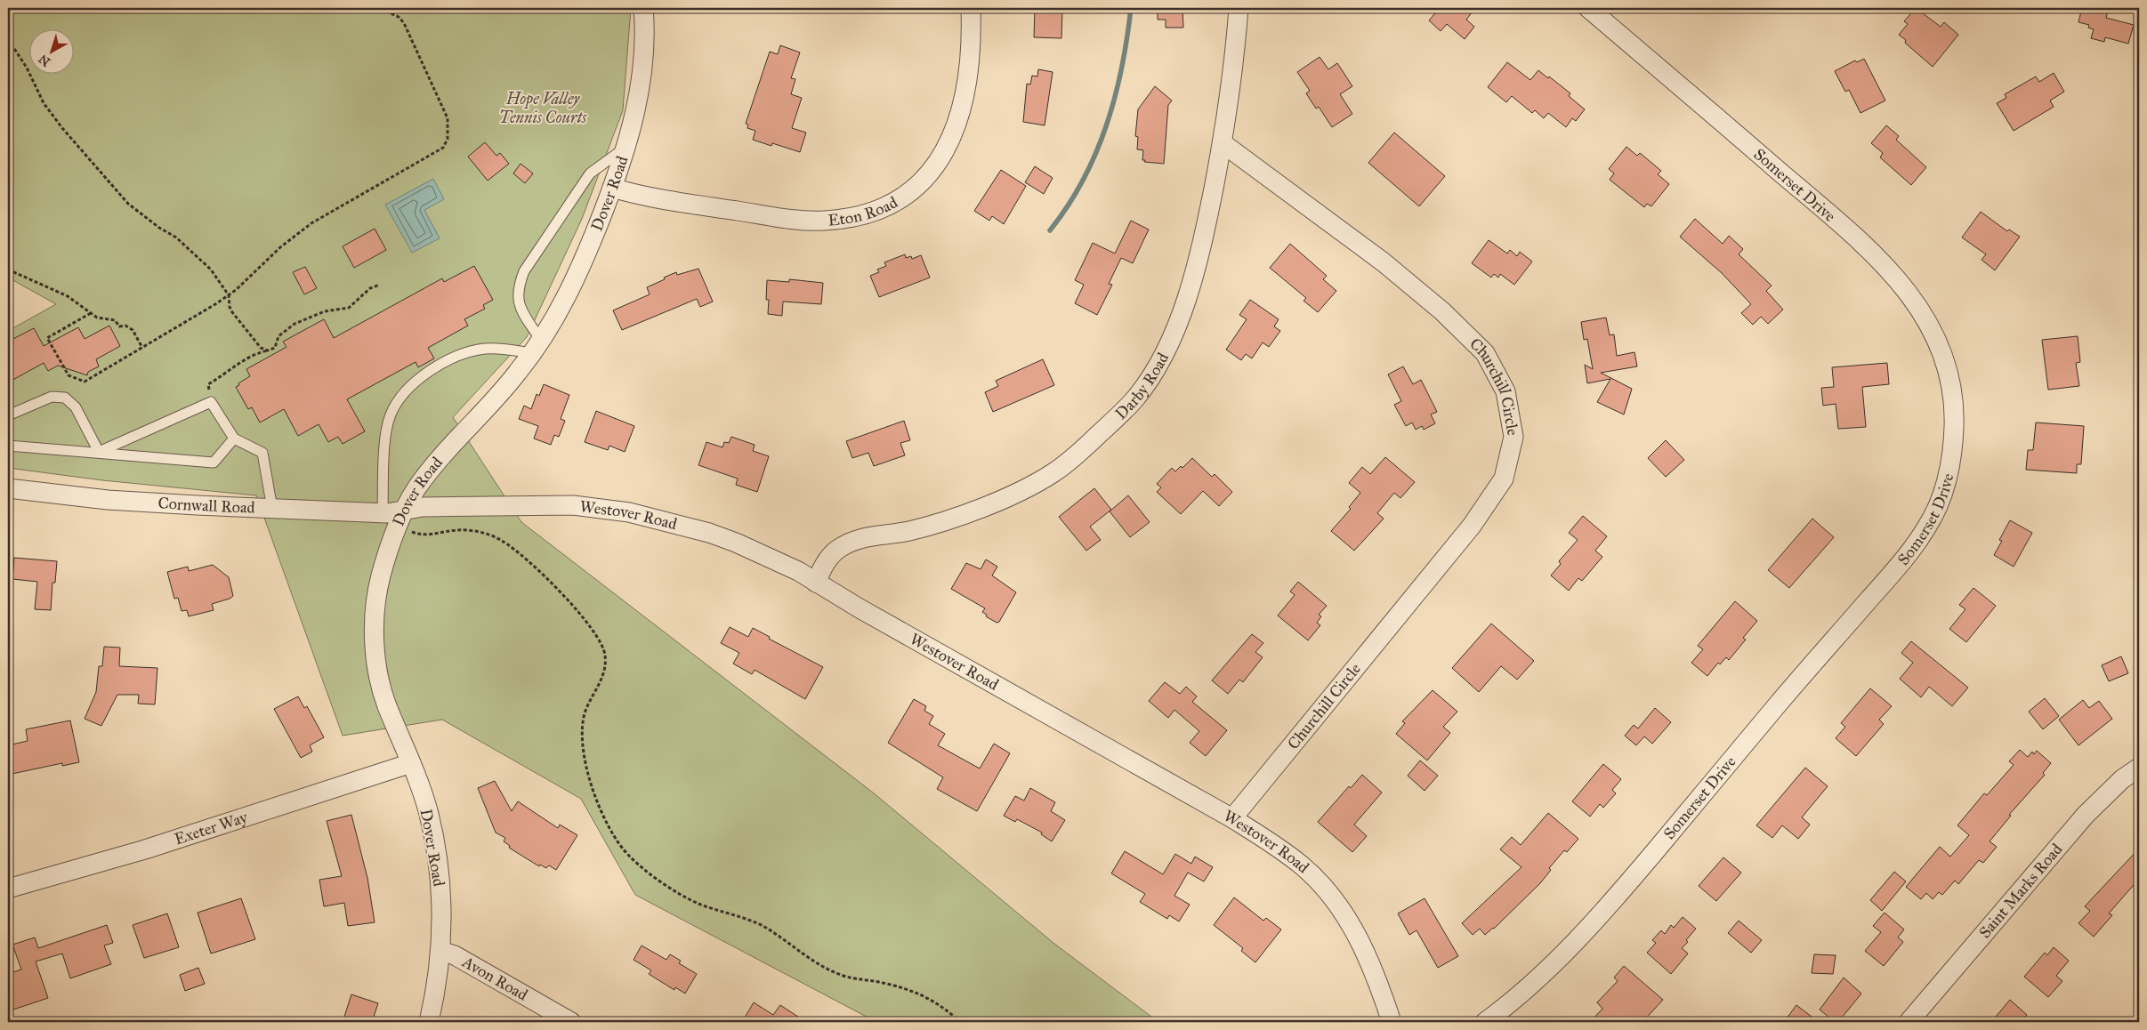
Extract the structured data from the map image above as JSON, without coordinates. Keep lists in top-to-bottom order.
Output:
{
  "streets": {
    "street": [
      "Somerset Drive",
      "Dover Road",
      "Eton Road",
      "Darby Road",
      "Churchill Circle",
      "Cornwall Road",
      "Westover Road",
      "Exeter Way",
      "Saint Marks Road",
      "Avon Road"
    ]
  },
  "crossings": [
    ["Dover Road", "Eton Road"],
    ["Dover Road", "Cornwall Road"],
    ["Dover Road", "Westover Road"],
    ["Dover Road", "Exeter Way"],
    ["Dover Road", "Avon Road"],
    ["Darby Road", "Churchill Circle"],
    ["Darby Road", "Westover Road"],
    ["Churchill Circle", "Westover Road"],
    ["Cornwall Road", "Westover Road"]
  ],
  "parks": ["Hope Valley Tennis Courts"],
  "north": "bottom left"
}
